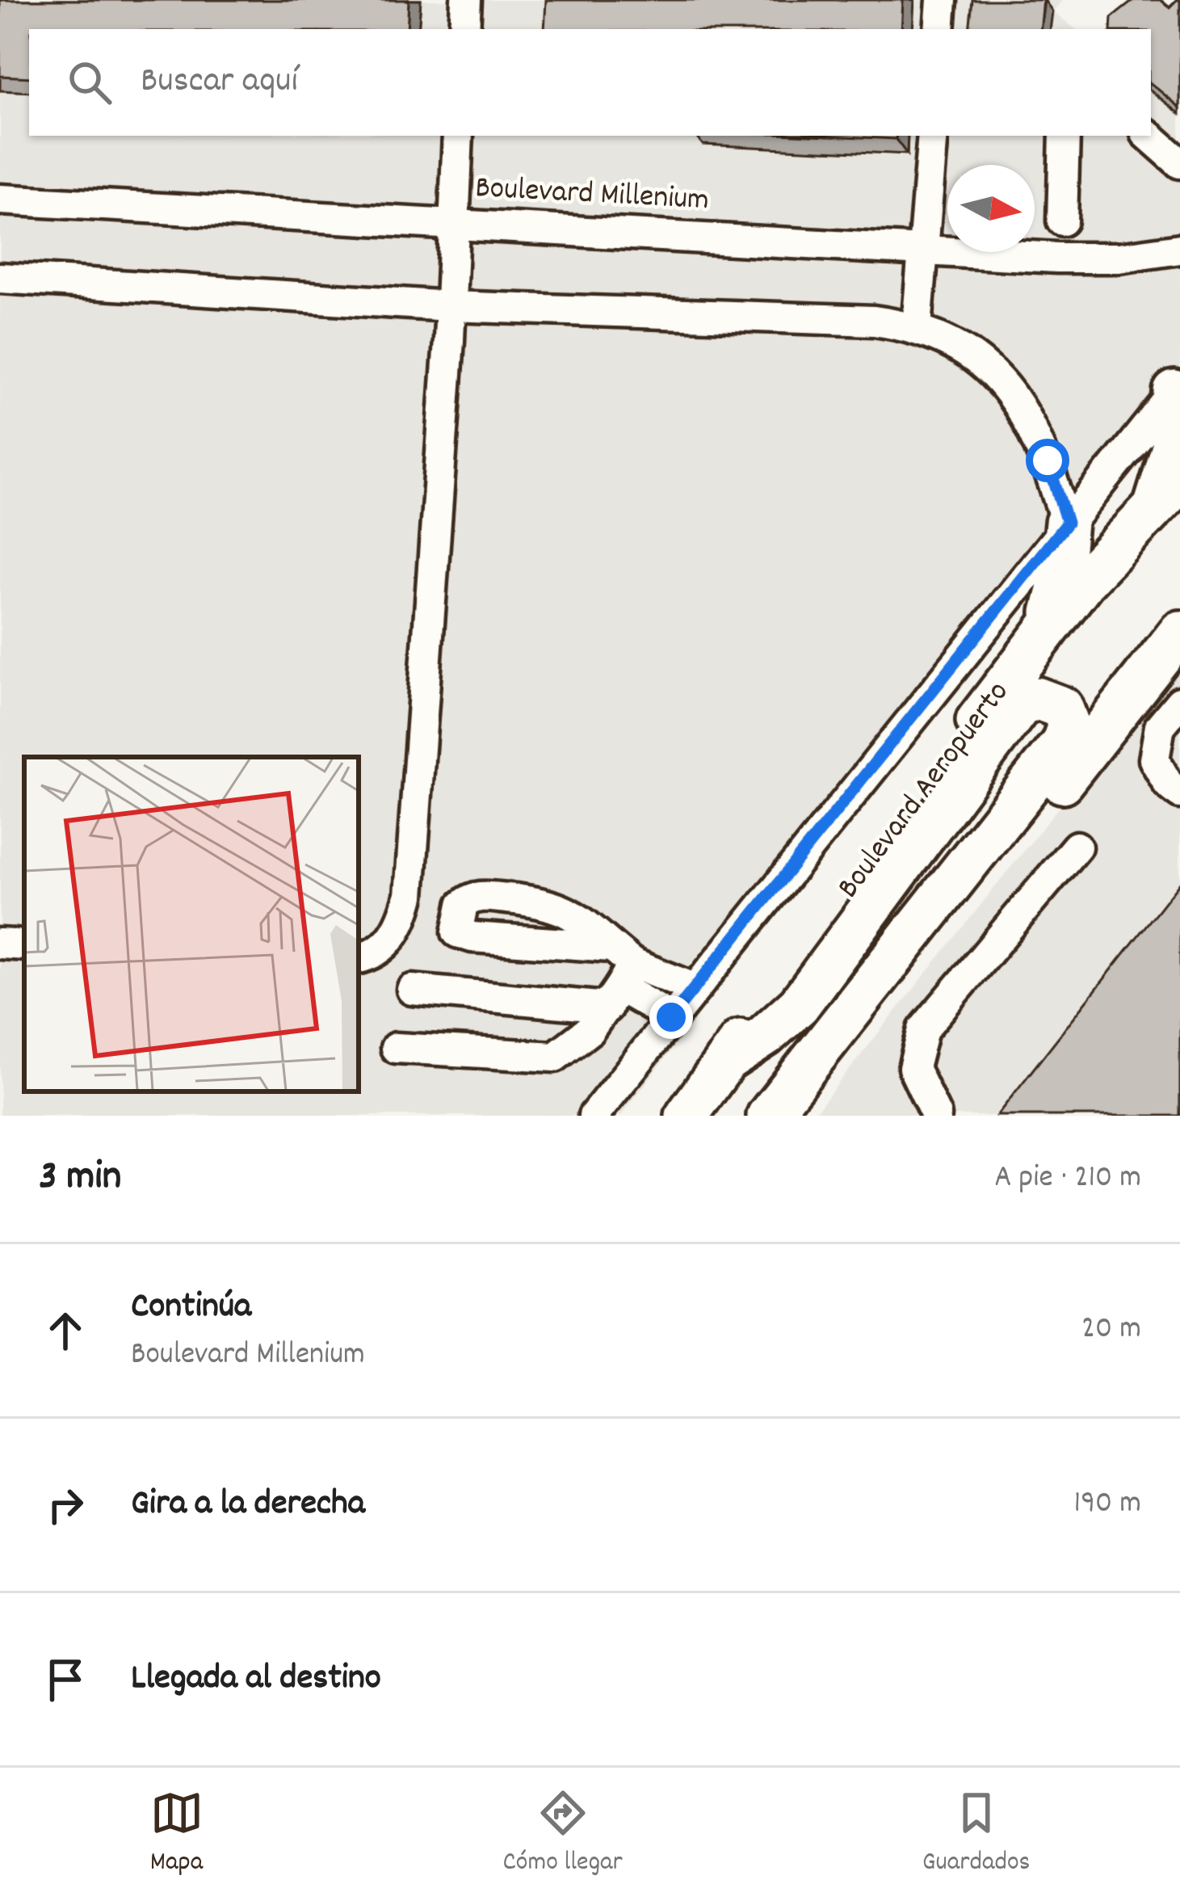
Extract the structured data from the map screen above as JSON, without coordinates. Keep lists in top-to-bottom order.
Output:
{
  "streets": {
    "highway": ["Boulevard Aeropuerto"],
    "street": ["Boulevard Millenium"]
  },
  "north": "right",
  "page": {
    "search": "Buscar aquí",
    "heading": ["3 min", "A pie · 210 m"],
    "list": [
      ["Continúa", "Boulevard Millenium", "20 m"],
      ["Gira a la derecha", "190 m"],
      "Llegada al destino"
    ],
    "nav": ["Mapa", "Cómo llegar", "Guardados"]
  }
}
